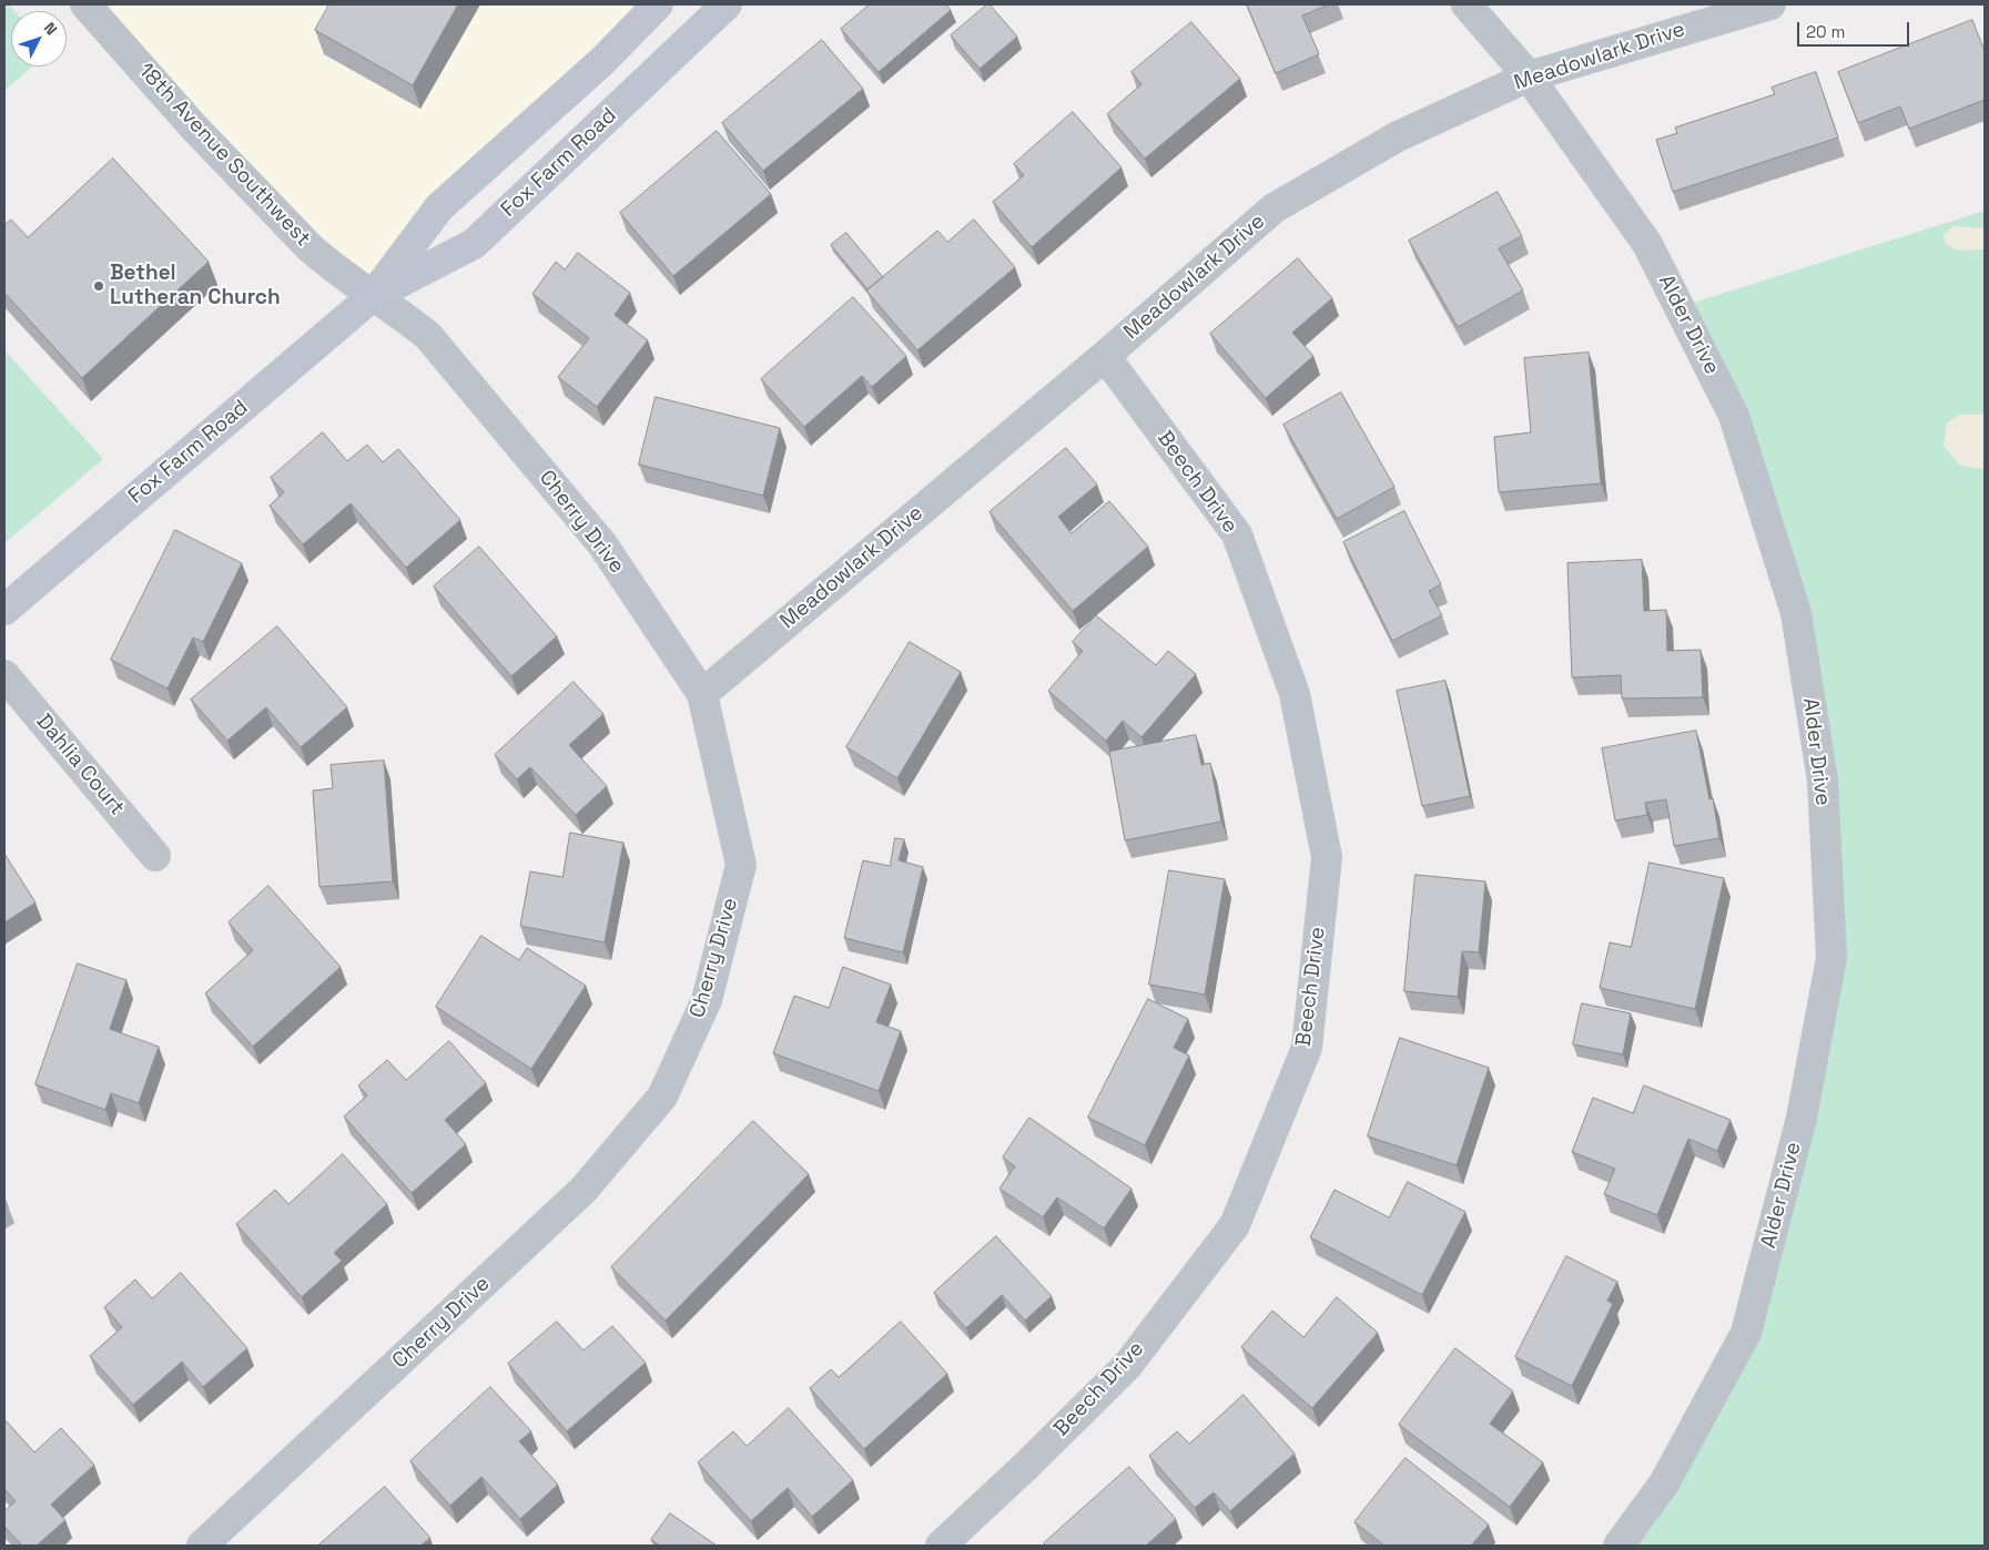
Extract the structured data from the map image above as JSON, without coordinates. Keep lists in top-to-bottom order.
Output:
{
  "streets": {
    "street": [
      "Meadowlark Drive",
      "18th Avenue Southwest",
      "Fox Farm Road",
      "Alder Drive",
      "Beech Drive",
      "Cherry Drive",
      "Dahlia Court"
    ]
  },
  "crossings": [
    ["Meadowlark Drive", "Alder Drive"],
    ["Meadowlark Drive", "Beech Drive"],
    ["Meadowlark Drive", "Cherry Drive"],
    ["18th Avenue Southwest", "Fox Farm Road"],
    ["18th Avenue Southwest", "Cherry Drive"],
    ["Fox Farm Road", "Cherry Drive"]
  ],
  "places": ["Bethel Lutheran Church"],
  "scale_bar": "20 m",
  "north": "top right"
}
